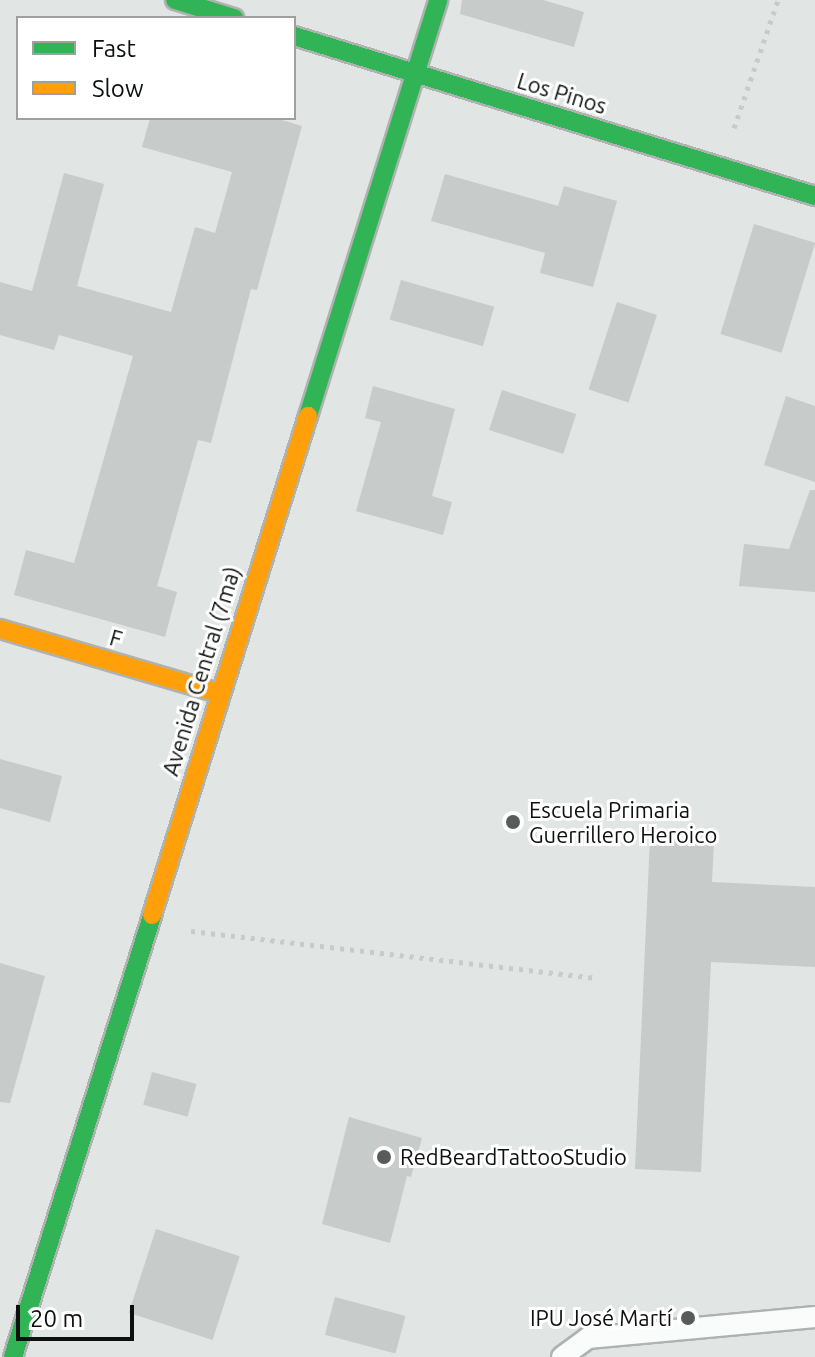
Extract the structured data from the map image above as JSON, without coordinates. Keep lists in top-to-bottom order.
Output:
{
  "streets": {
    "main road": ["Los Pinos", "F", "Avenida Central (7ma)"]
  },
  "crossings": [
    ["Los Pinos", "Avenida Central (7ma)"],
    ["F", "Avenida Central (7ma)"]
  ],
  "places": ["Escuela Primaria Guerrillero Heroico", "RedBeardTattooStudio", "IPU José Martí"],
  "legend": ["Fast", "Slow"],
  "scale_bar": "20 m"
}
